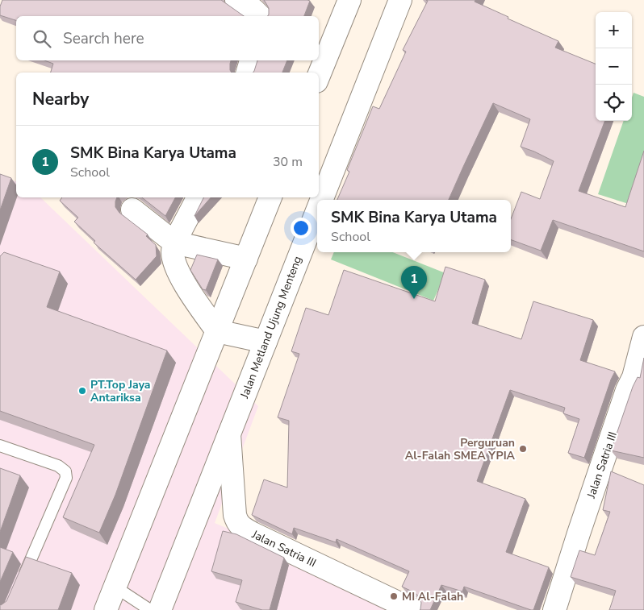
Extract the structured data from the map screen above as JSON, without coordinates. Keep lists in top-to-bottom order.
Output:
{
  "streets": {
    "street": ["Jalan Metland Ujung Menteng", "Jalan Satria III"]
  },
  "crossings": [
    ["Jalan Metland Ujung Menteng", "Jalan Satria III"]
  ],
  "places": ["PT.Top Jaya Antariksa", "Perguruan Al-Falah SMEA YPIA", "MI Al-Falah"],
  "page": {
    "map_buttons": ["+", "−"],
    "search": "Search here",
    "heading": "Nearby",
    "list": [
      {
        "mark": "1",
        "name": "SMK Bina Karya Utama",
        "note": "School",
        "value": "30 m"
      }
    ],
    "popup": ["SMK Bina Karya Utama", "School"],
    "pins": "1"
  }
}
